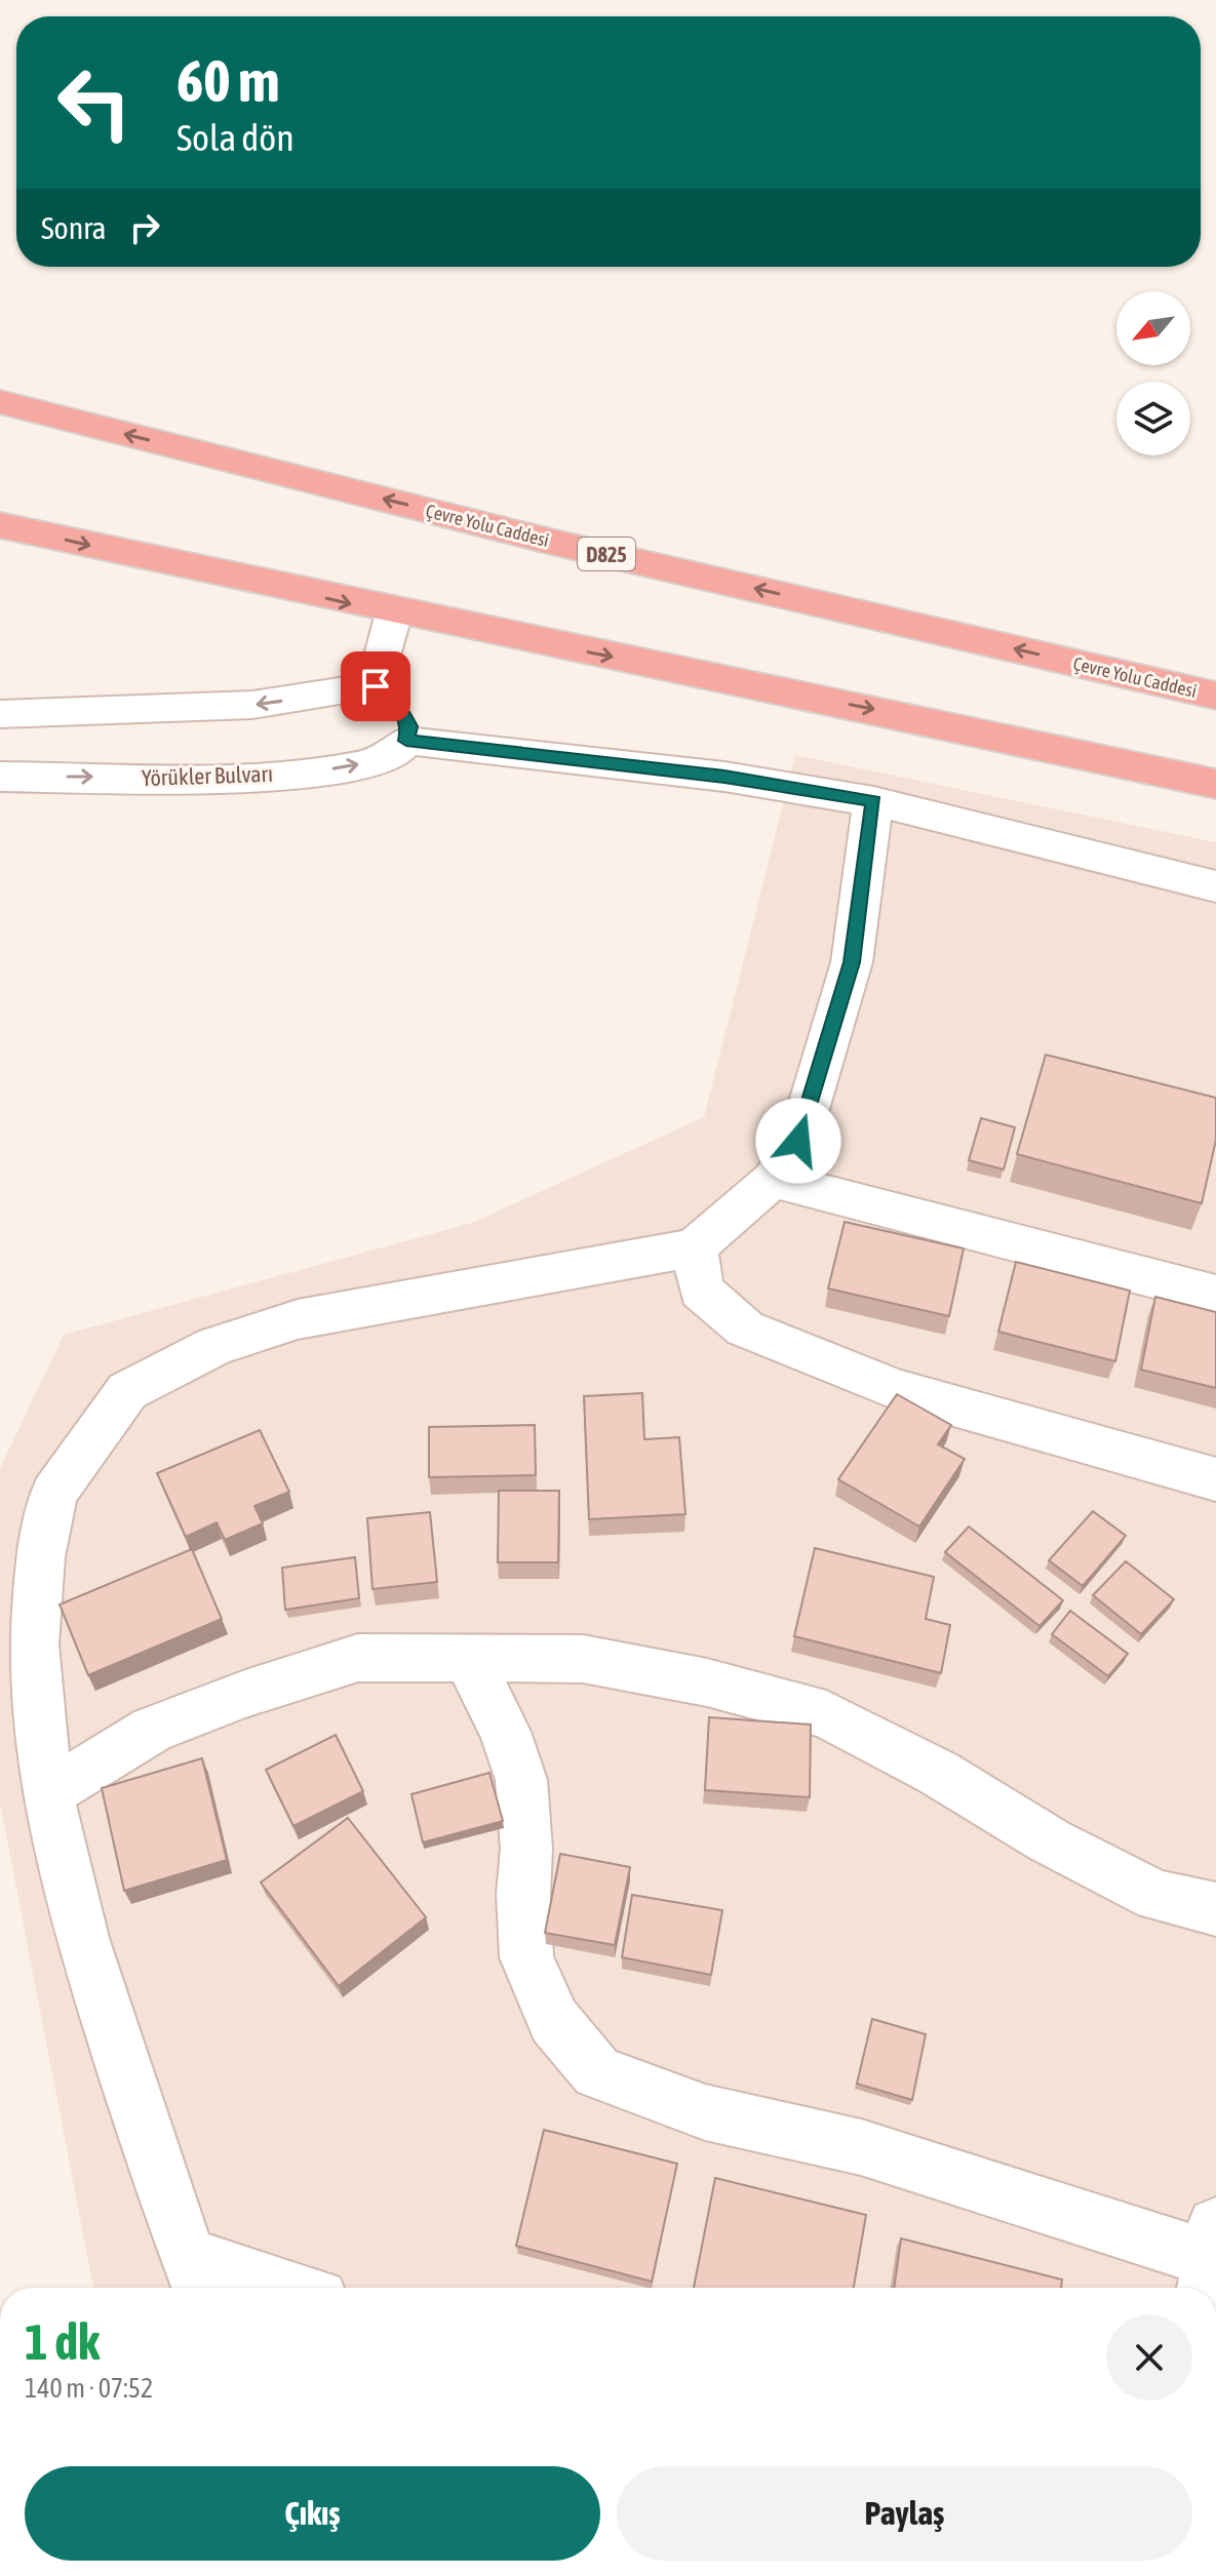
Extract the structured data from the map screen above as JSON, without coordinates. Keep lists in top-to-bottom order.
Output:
{
  "streets": {
    "highway": ["Çevre Yolu Caddesi", "D825"],
    "street": ["Yörükler Bulvarı"]
  },
  "north": "bottom left",
  "page": {
    "turn": ["60 m", "Sola dön"],
    "then": "Sonra",
    "heading": ["1 dk", "140 m · 07:52"],
    "buttons": ["Çıkış", "Paylaş"]
  }
}
